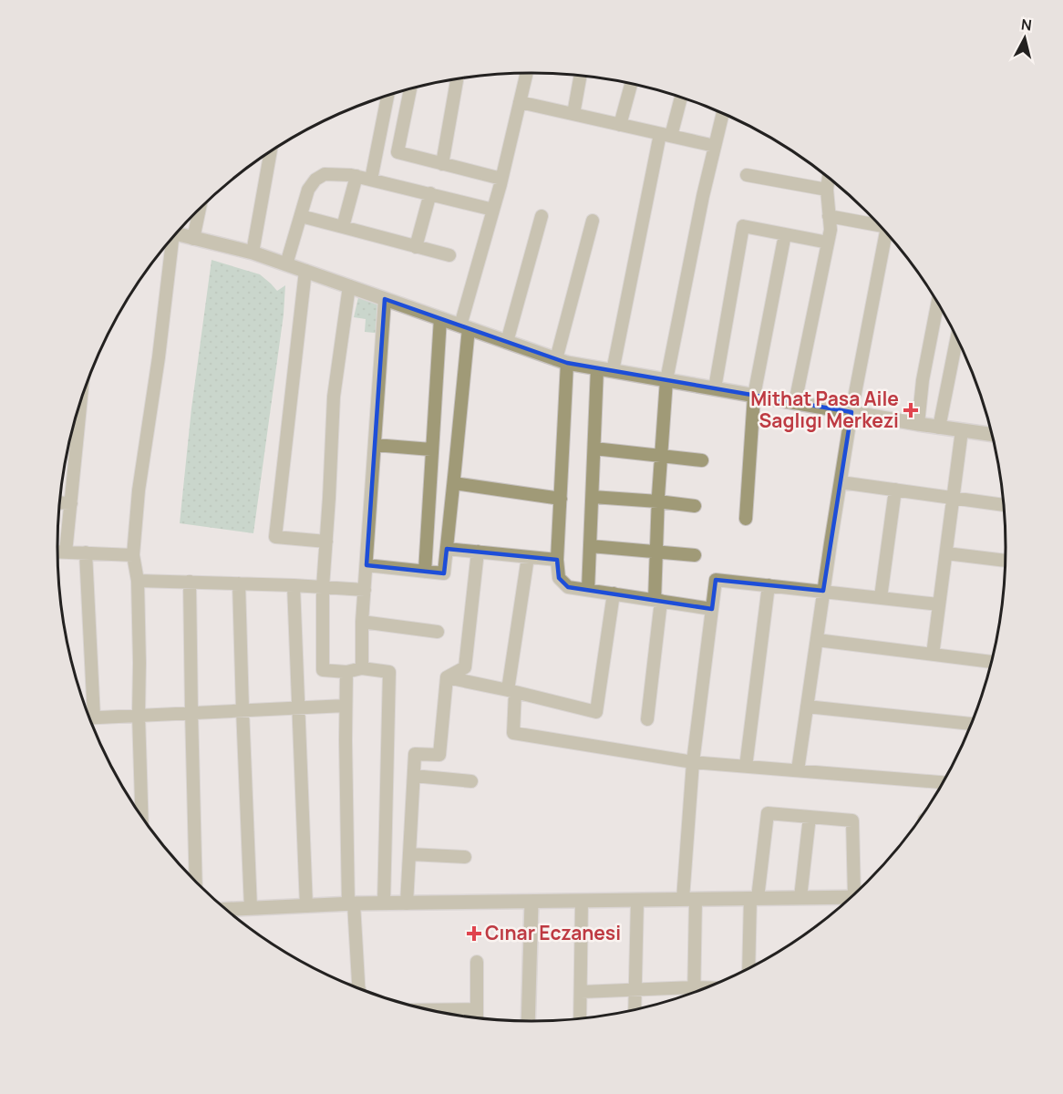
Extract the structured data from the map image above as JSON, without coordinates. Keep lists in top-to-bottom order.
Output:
{
  "places": {
    "health": ["Mithat Pasa Aile Saglıgı Merkezi", "Cınar Eczanesi"]
  },
  "north": "top"
}
